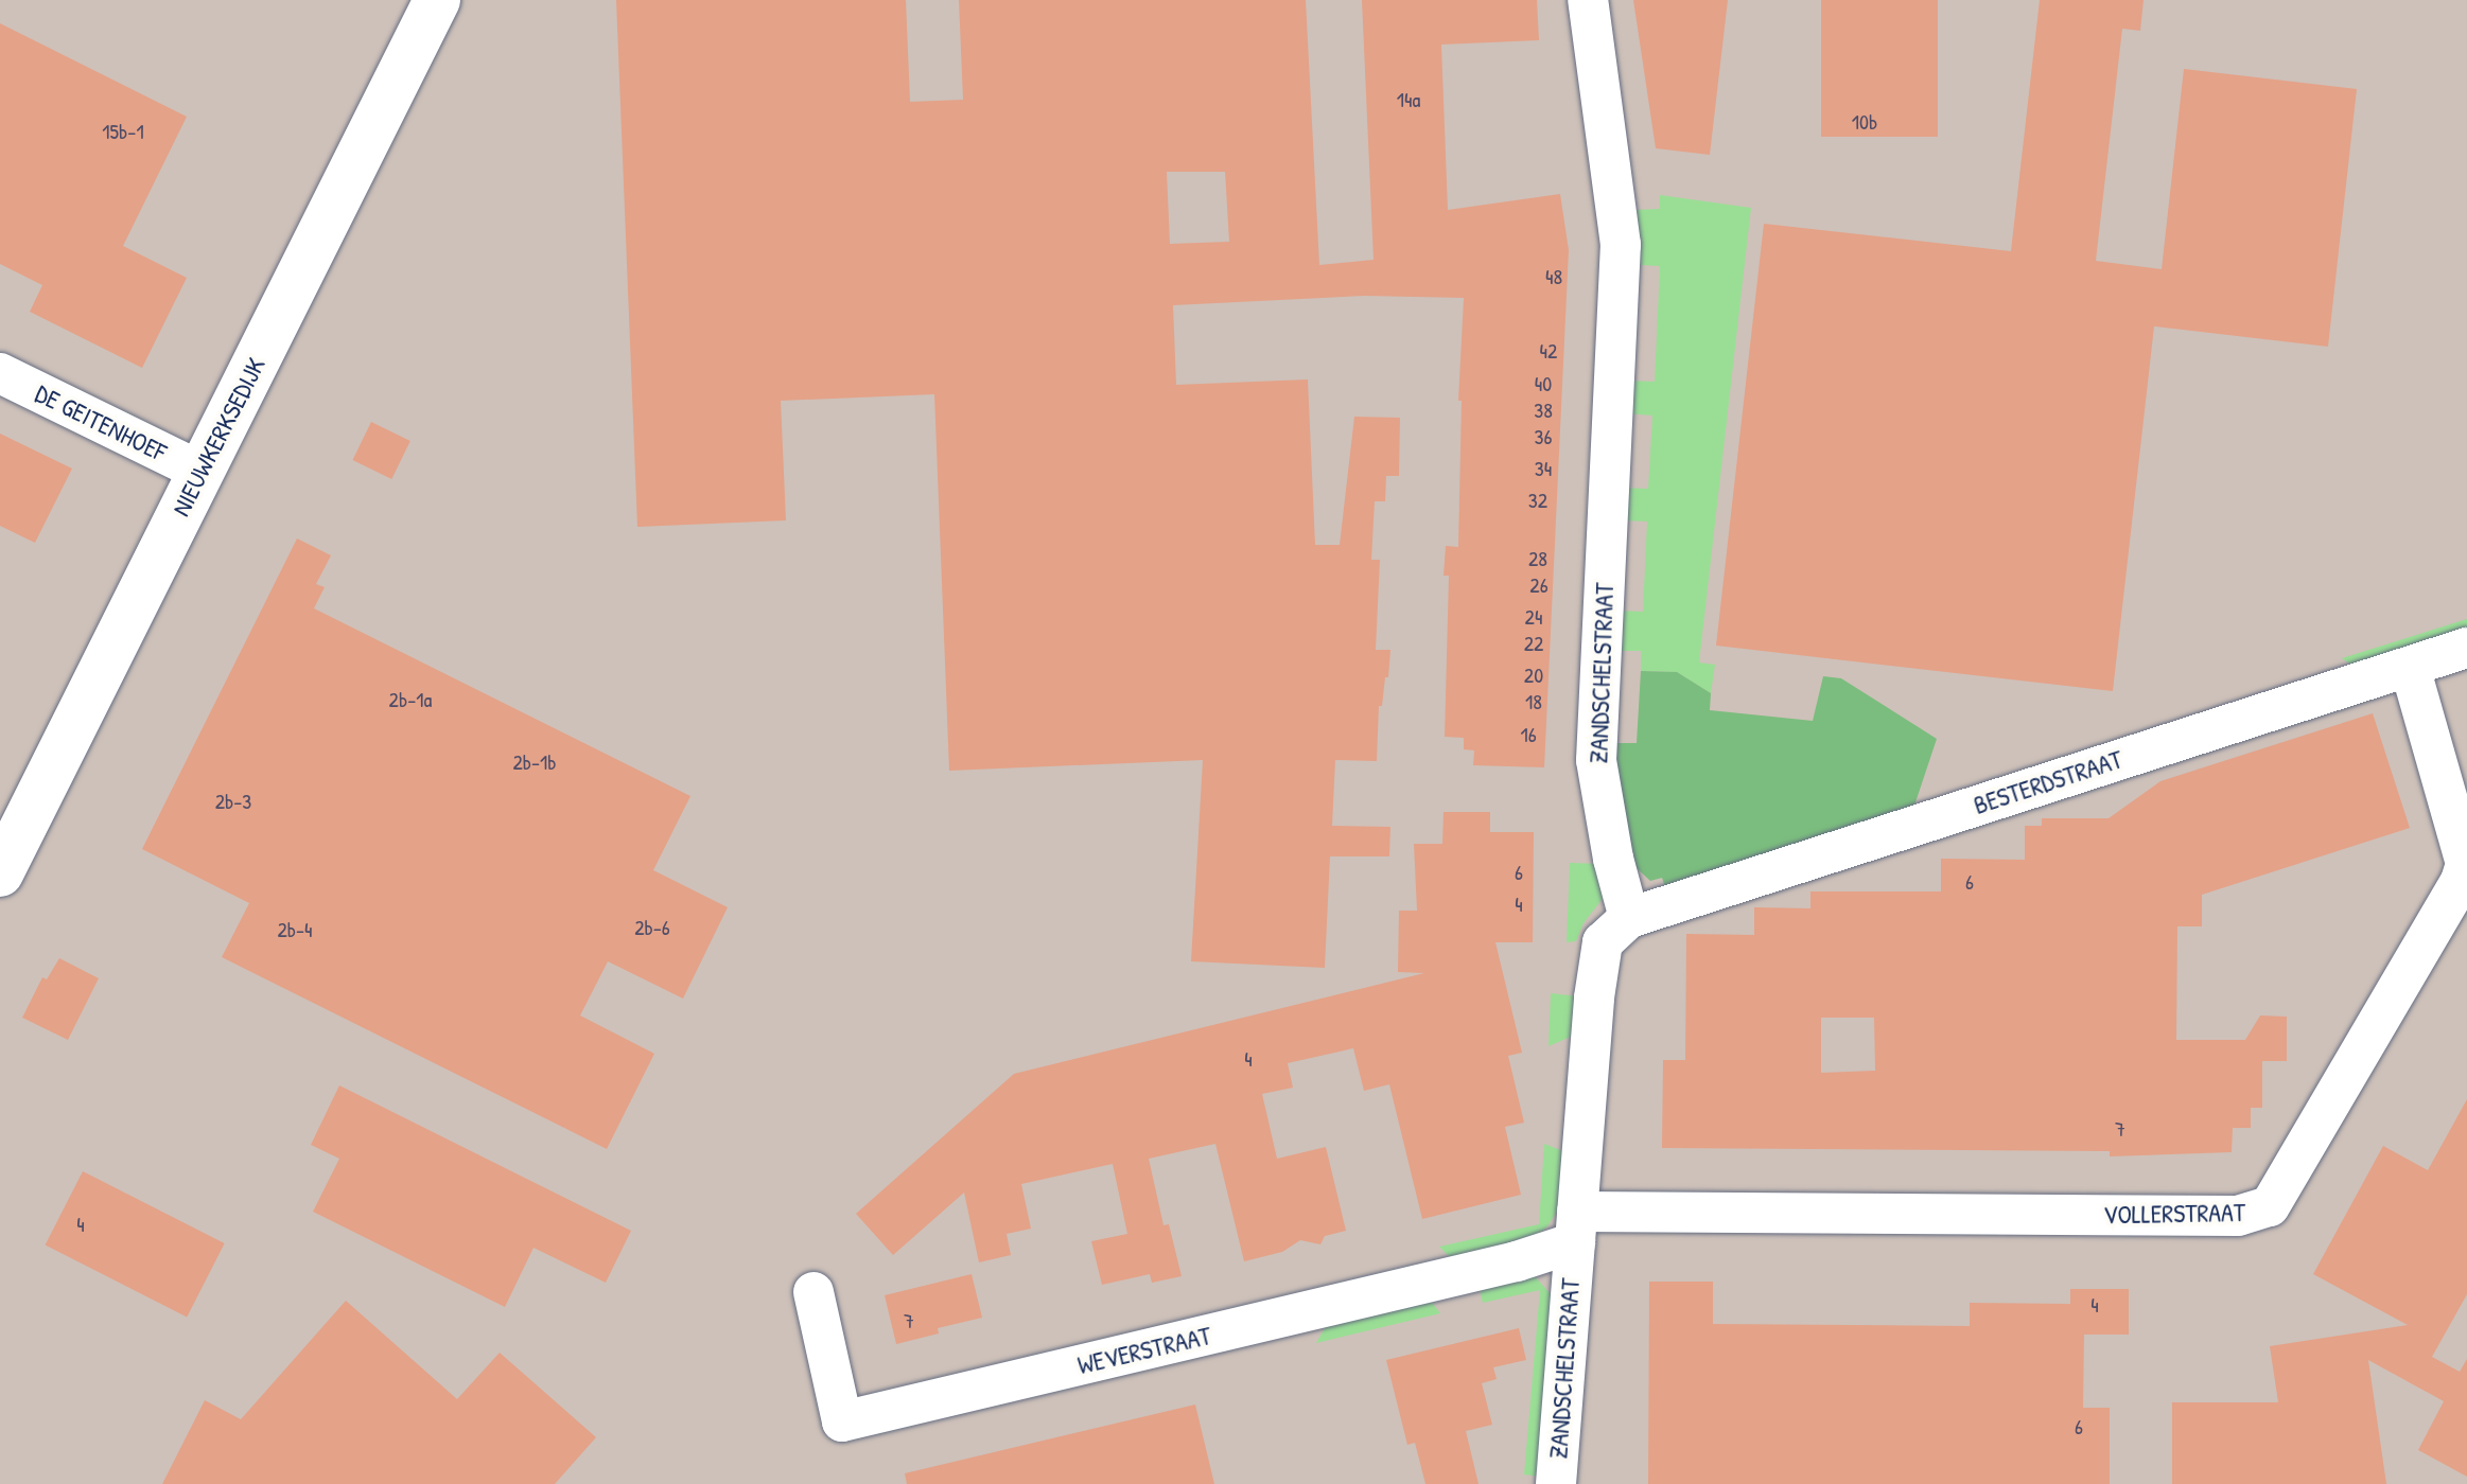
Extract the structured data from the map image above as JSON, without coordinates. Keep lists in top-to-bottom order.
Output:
{
  "streets": {
    "street": [
      "DE GEITENHOEF",
      "NIEUWKERKSEDIJK",
      "ZANDSCHELSTRAAT",
      "BESTERDSTRAAT",
      "VOLLERSTRAAT",
      "WEVERSTRAAT"
    ]
  },
  "crossings": [
    ["DE GEITENHOEF", "NIEUWKERKSEDIJK"],
    ["ZANDSCHELSTRAAT", "BESTERDSTRAAT"],
    ["ZANDSCHELSTRAAT", "VOLLERSTRAAT"],
    ["ZANDSCHELSTRAAT", "WEVERSTRAAT"],
    ["BESTERDSTRAAT", "VOLLERSTRAAT"],
    ["VOLLERSTRAAT", "WEVERSTRAAT"]
  ],
  "house_numbers": [
    "14a",
    "10b",
    "15b-1",
    "48",
    "42",
    "40",
    "38",
    "36",
    "34",
    "32",
    "28",
    "26",
    "24",
    "22",
    "20",
    "2b-1a",
    "18",
    "16",
    "2b-1b",
    "2b-3",
    "6",
    "6",
    "4",
    "2b-6",
    "2b-4",
    "4",
    "7",
    "4",
    "4",
    "7",
    "6"
  ]
}
